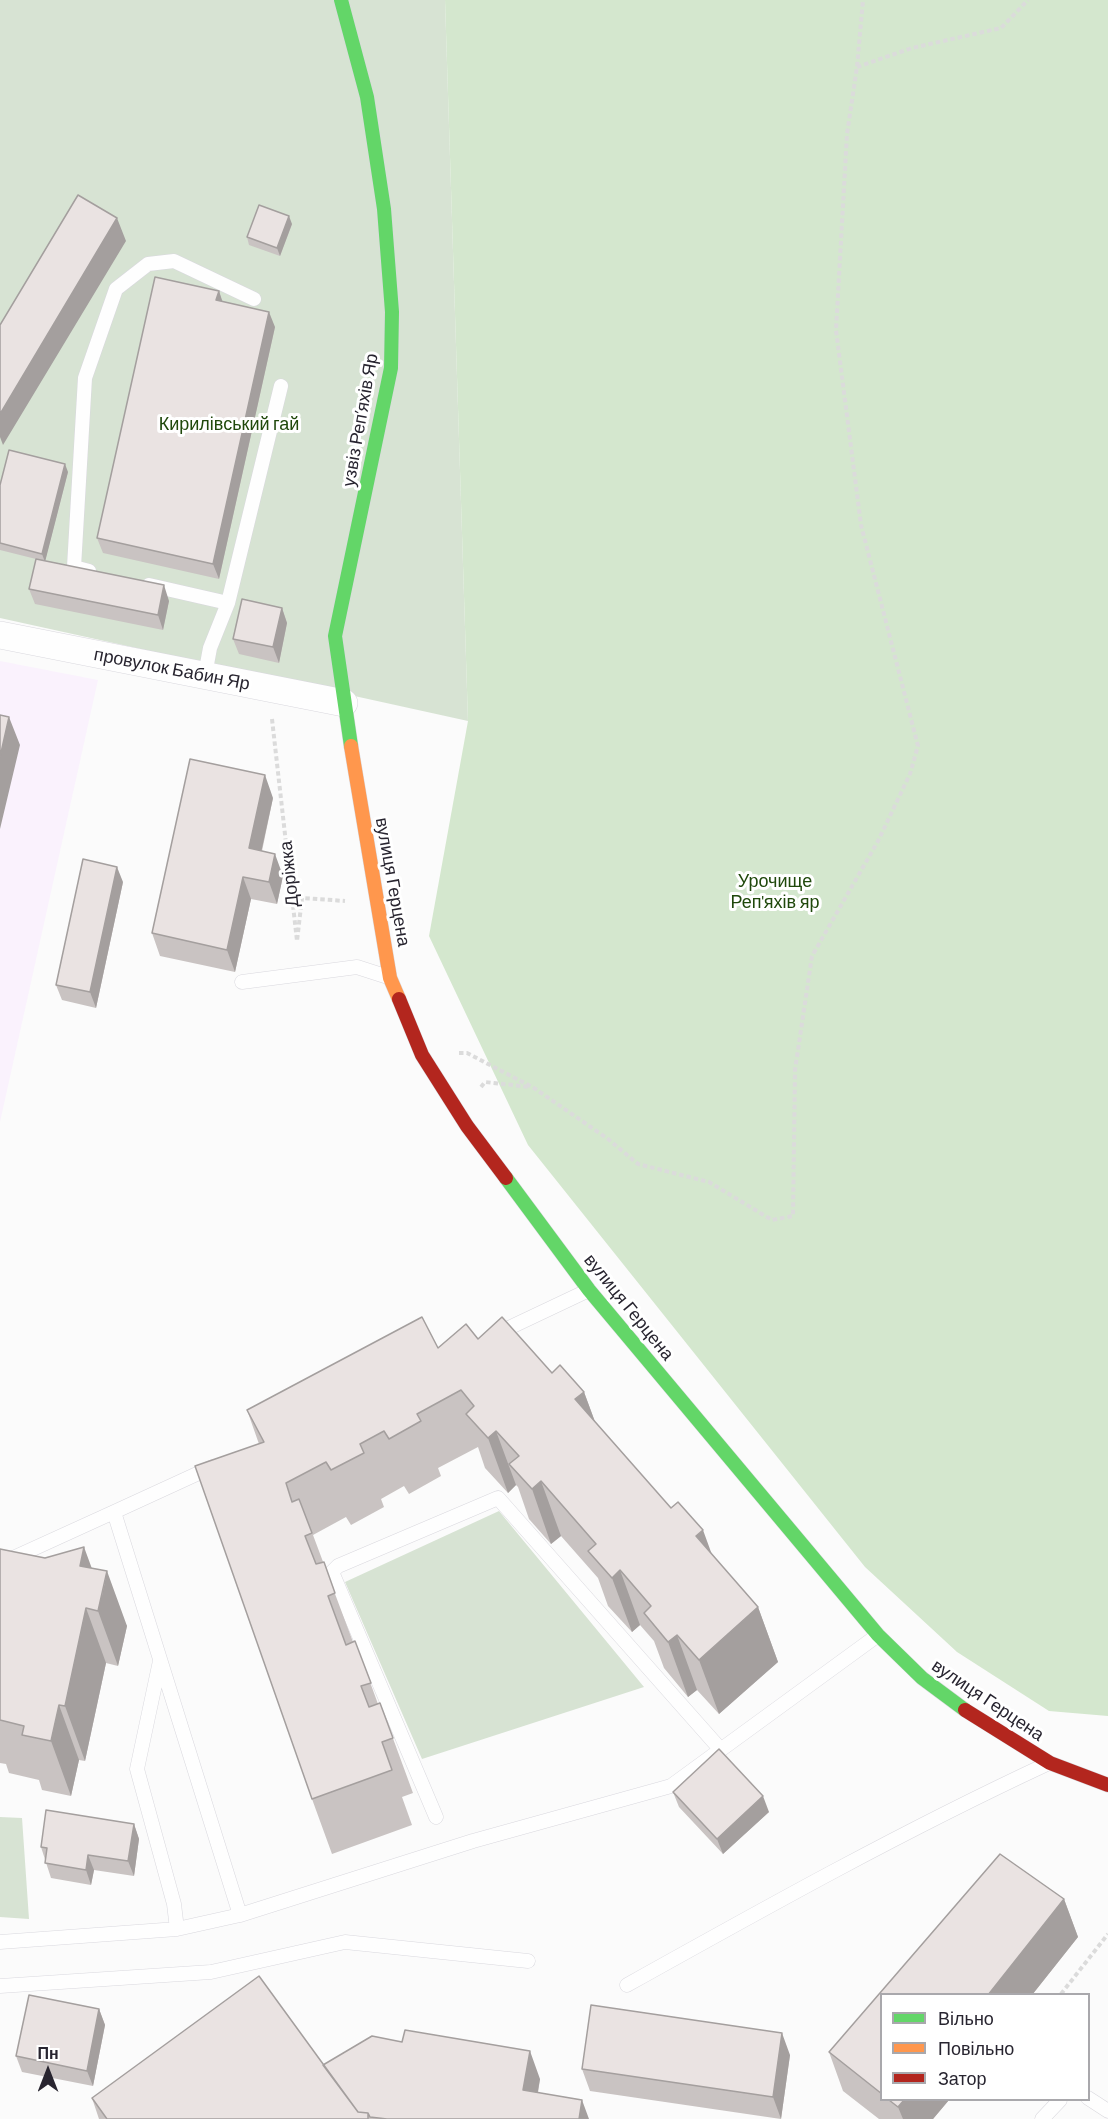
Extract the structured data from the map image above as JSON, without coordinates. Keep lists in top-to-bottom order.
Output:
{
  "streets": {
    "street": ["узвіз Репʼяхів Яр", "провулок Бабин Яр", "вулиця Герцена"],
    "path": ["Доріжка"]
  },
  "crossings": [
    ["узвіз Репʼяхів Яр", "провулок Бабин Яр"],
    ["узвіз Репʼяхів Яр", "вулиця Герцена"],
    ["провулок Бабин Яр", "Доріжка"],
    ["провулок Бабин Яр", "вулиця Герцена"],
    ["Доріжка", "вулиця Герцена"]
  ],
  "parks": ["Кирилівський гай", "Урочище Реп'яхів яр"],
  "legend": ["Вільно", "Повільно", "Затор"],
  "north": "top"
}
